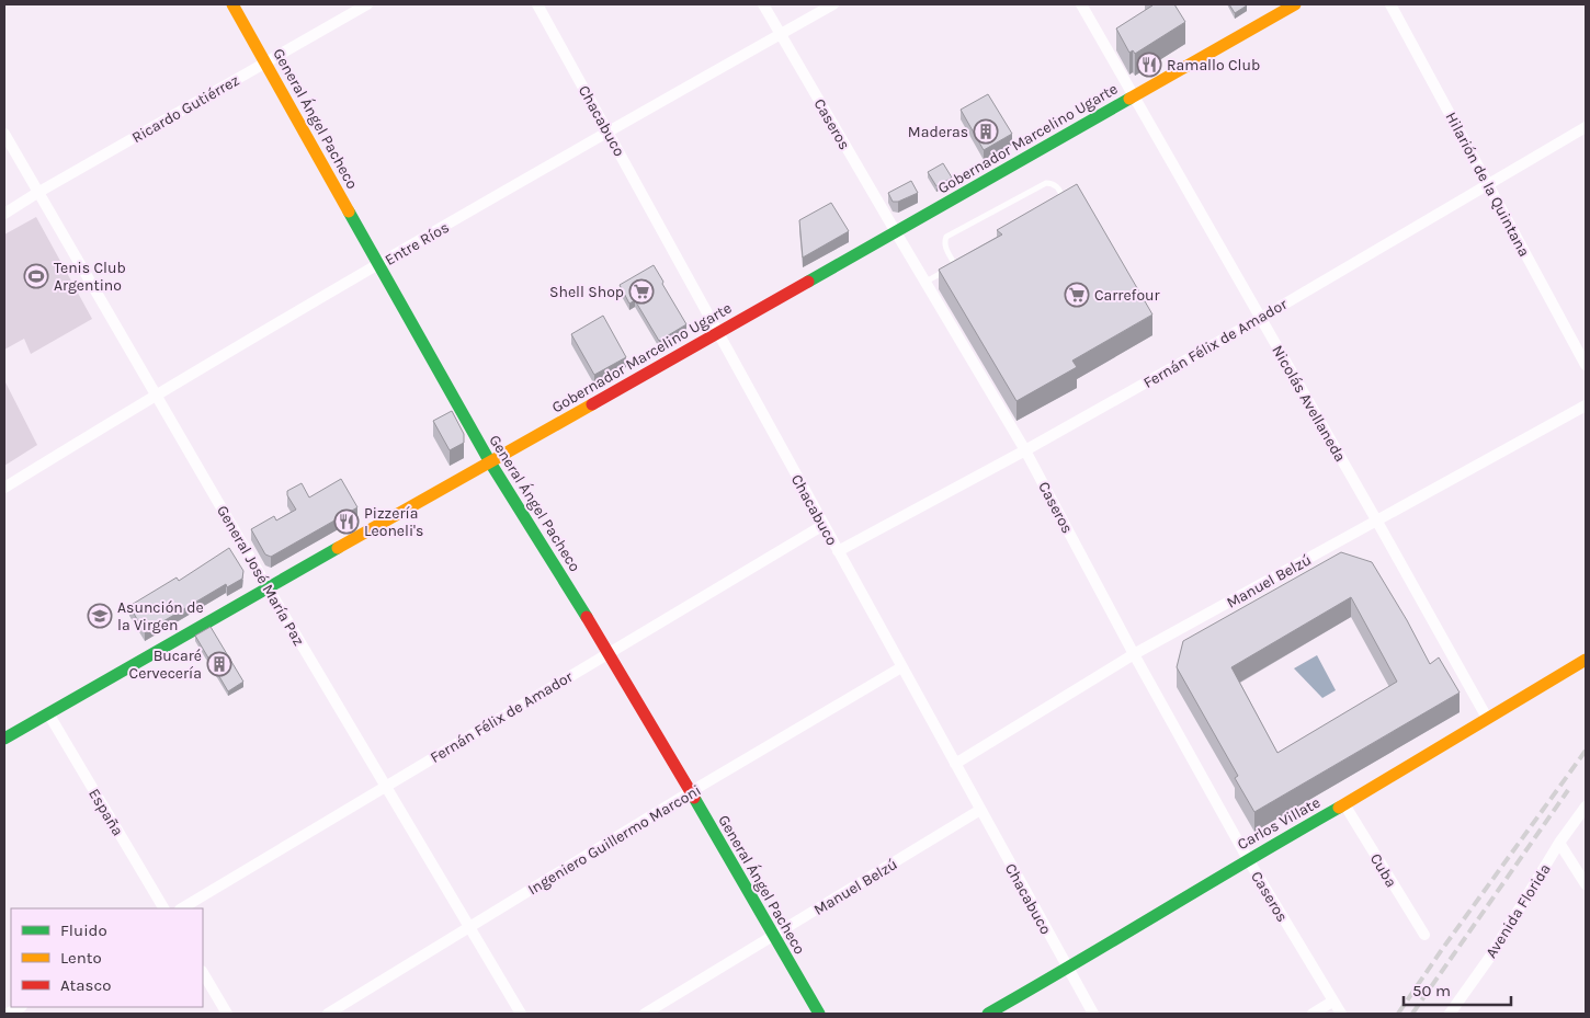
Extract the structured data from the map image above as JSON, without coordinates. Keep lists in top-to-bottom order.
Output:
{
  "streets": {
    "street": [
      "Ricardo Gutiérrez",
      "General Ángel Pacheco",
      "Chacabuco",
      "Caseros",
      "Gobernador Marcelino Ugarte",
      "Hilarión de la Quintana",
      "Entre Ríos",
      "Fernán Félix de Amador",
      "Nicolás Avellaneda",
      "General José María Paz",
      "Manuel Belzú",
      "España",
      "Carlos Villate",
      "Ingeniero Guillermo Marconi",
      "Cuba",
      "Avenida Florida"
    ]
  },
  "crossings": [
    ["Ricardo Gutiérrez", "General Ángel Pacheco"],
    ["Ricardo Gutiérrez", "General José María Paz"],
    ["General Ángel Pacheco", "Gobernador Marcelino Ugarte"],
    ["General Ángel Pacheco", "Entre Ríos"],
    ["General Ángel Pacheco", "Fernán Félix de Amador"],
    ["General Ángel Pacheco", "Manuel Belzú"],
    ["General Ángel Pacheco", "Ingeniero Guillermo Marconi"],
    ["Chacabuco", "Gobernador Marcelino Ugarte"],
    ["Chacabuco", "Entre Ríos"],
    ["Chacabuco", "Fernán Félix de Amador"],
    ["Chacabuco", "Manuel Belzú"],
    ["Chacabuco", "Carlos Villate"],
    ["Chacabuco", "Ingeniero Guillermo Marconi"],
    ["Caseros", "Gobernador Marcelino Ugarte"],
    ["Caseros", "Entre Ríos"],
    ["Caseros", "Fernán Félix de Amador"],
    ["Caseros", "Manuel Belzú"],
    ["Caseros", "Carlos Villate"],
    ["Gobernador Marcelino Ugarte", "Nicolás Avellaneda"],
    ["Gobernador Marcelino Ugarte", "General José María Paz"],
    ["Gobernador Marcelino Ugarte", "España"],
    ["Hilarión de la Quintana", "Fernán Félix de Amador"],
    ["Entre Ríos", "General José María Paz"],
    ["Fernán Félix de Amador", "Nicolás Avellaneda"],
    ["Fernán Félix de Amador", "General José María Paz"],
    ["Nicolás Avellaneda", "Manuel Belzú"],
    ["Nicolás Avellaneda", "Carlos Villate"],
    ["General José María Paz", "Ingeniero Guillermo Marconi"],
    ["Carlos Villate", "Cuba"]
  ],
  "places": {
    "restaurant": ["Ramallo Club", "Pizzería Leoneli's"],
    "building": ["Maderas", "Bucaré Cervecería"],
    "sports": ["Tenis Club Argentino"],
    "supermarket": ["Shell Shop", "Carrefour"],
    "school or university": ["Asunción de la Virgen"]
  },
  "legend": ["Fluido", "Lento", "Atasco"],
  "scale_bar": "50 m"
}
